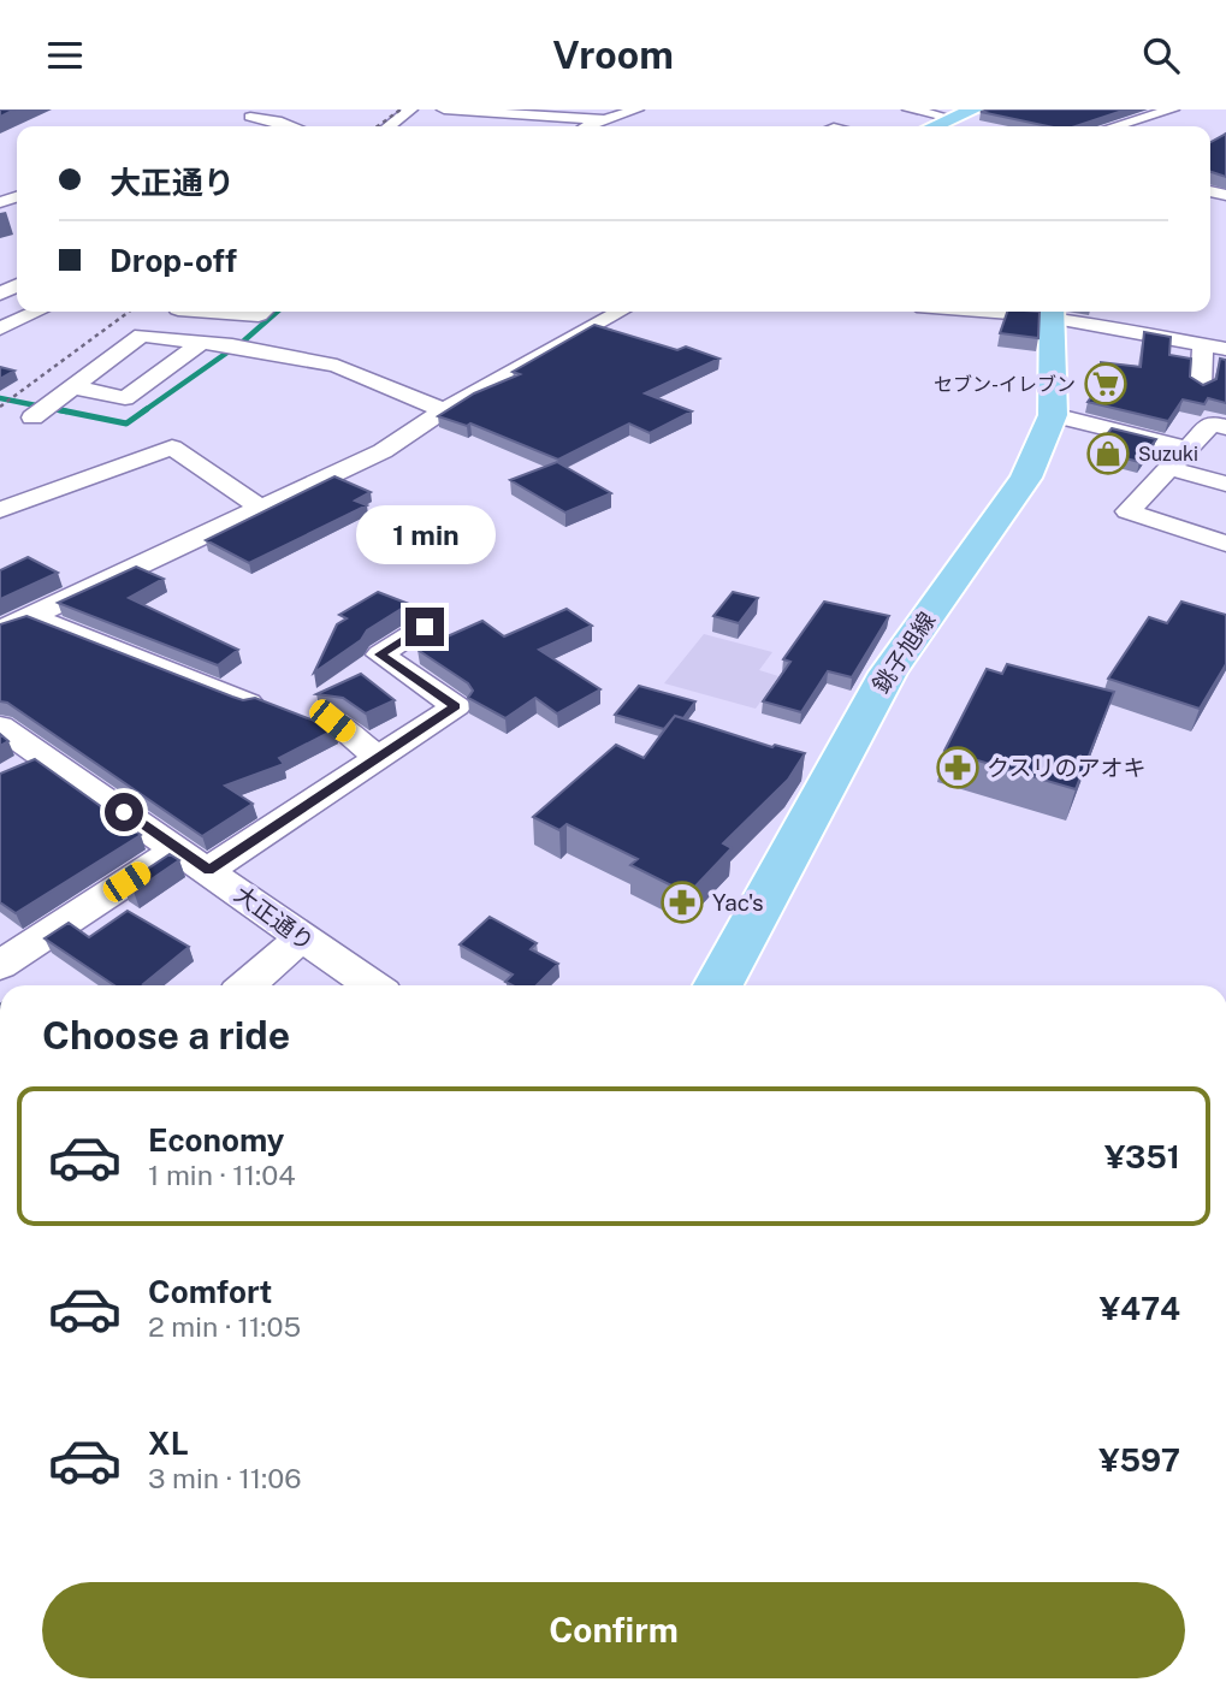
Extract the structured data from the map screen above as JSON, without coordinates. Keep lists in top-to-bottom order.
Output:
{
  "streets": {
    "main road": ["銚子旭線"],
    "street": ["大正通り"]
  },
  "places": {
    "supermarket": ["セブン-イレブン"],
    "shop": ["Suzuki"],
    "pharmacy": ["クスリのアオキ", "Yac's"]
  },
  "page": {
    "header": "Vroom",
    "banner": ["大正通り", "Drop-off"],
    "bubble": "1 min",
    "heading": "Choose a ride",
    "list": [
      {
        "name": "Economy",
        "note": "1 min · 11:04",
        "value": "¥351"
      },
      {
        "name": "Comfort",
        "note": "2 min · 11:05",
        "value": "¥474"
      },
      {
        "name": "XL",
        "note": "3 min · 11:06",
        "value": "¥597"
      }
    ],
    "buttons": "Confirm"
  }
}
